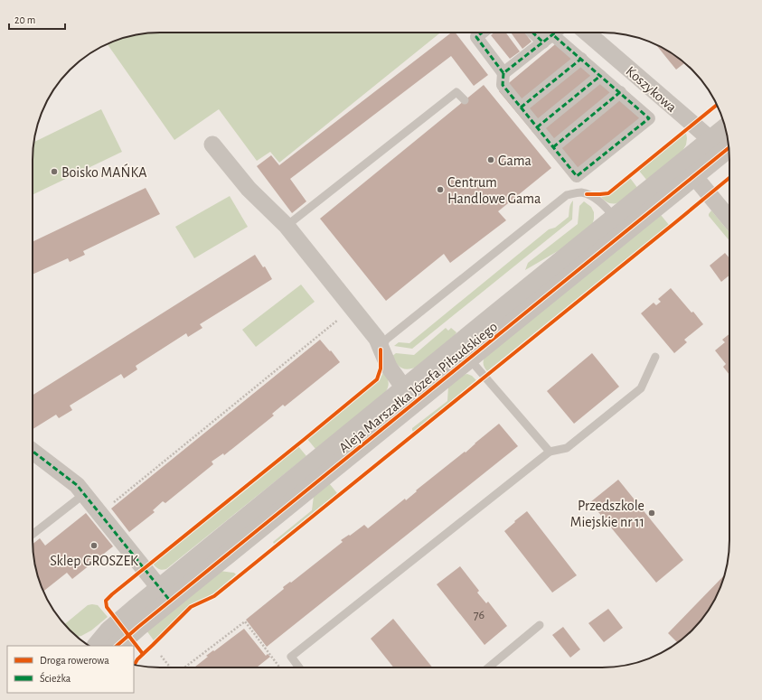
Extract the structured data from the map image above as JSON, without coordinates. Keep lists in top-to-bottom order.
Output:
{
  "streets": {
    "street": ["Koszykowa", "Aleja Marszałka Józefa Piłsudskiego"]
  },
  "crossings": [
    ["Koszykowa", "Aleja Marszałka Józefa Piłsudskiego"]
  ],
  "places": [
    "Gama",
    "Boisko MAŃKA",
    "Centrum Handlowe Gama",
    "Przedszkole Miejskie nr 11",
    "Sklep GROSZEK"
  ],
  "house_numbers": ["76"],
  "legend": ["Droga rowerowa", "Ścieżka"],
  "scale_bar": "20 m"
}
